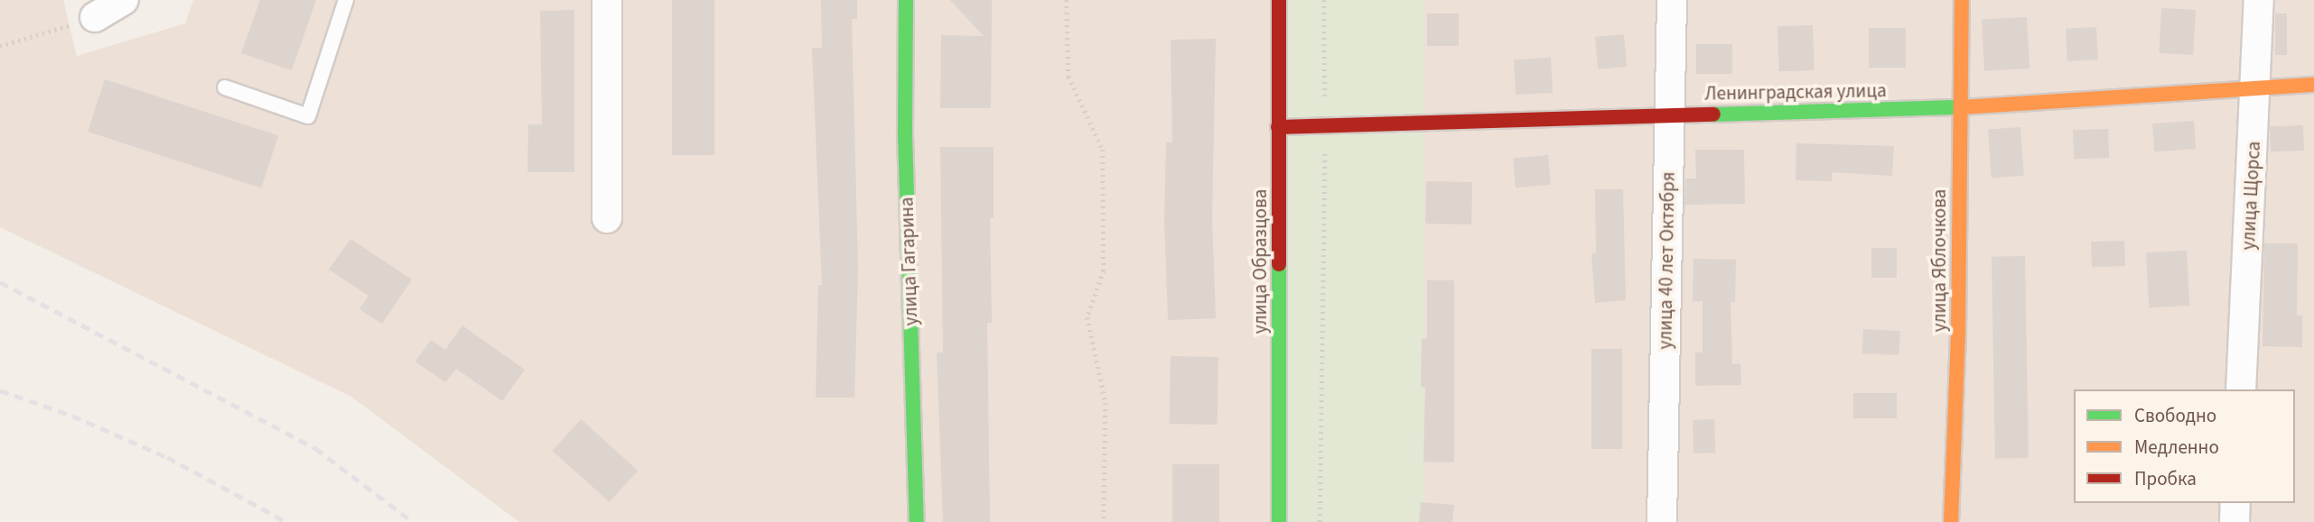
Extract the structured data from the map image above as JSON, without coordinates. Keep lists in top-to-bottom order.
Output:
{
  "streets": {
    "street": [
      "Ленинградская улица",
      "улица Щорса",
      "улица 40 лет Октября",
      "улица Яблочкова",
      "улица Гагарина",
      "улица Образцова"
    ]
  },
  "crossings": [
    ["Ленинградская улица", "улица Щорса"],
    ["Ленинградская улица", "улица 40 лет Октября"],
    ["Ленинградская улица", "улица Яблочкова"],
    ["Ленинградская улица", "улица Образцова"]
  ],
  "legend": ["Свободно", "Медленно", "Пробка"]
}
